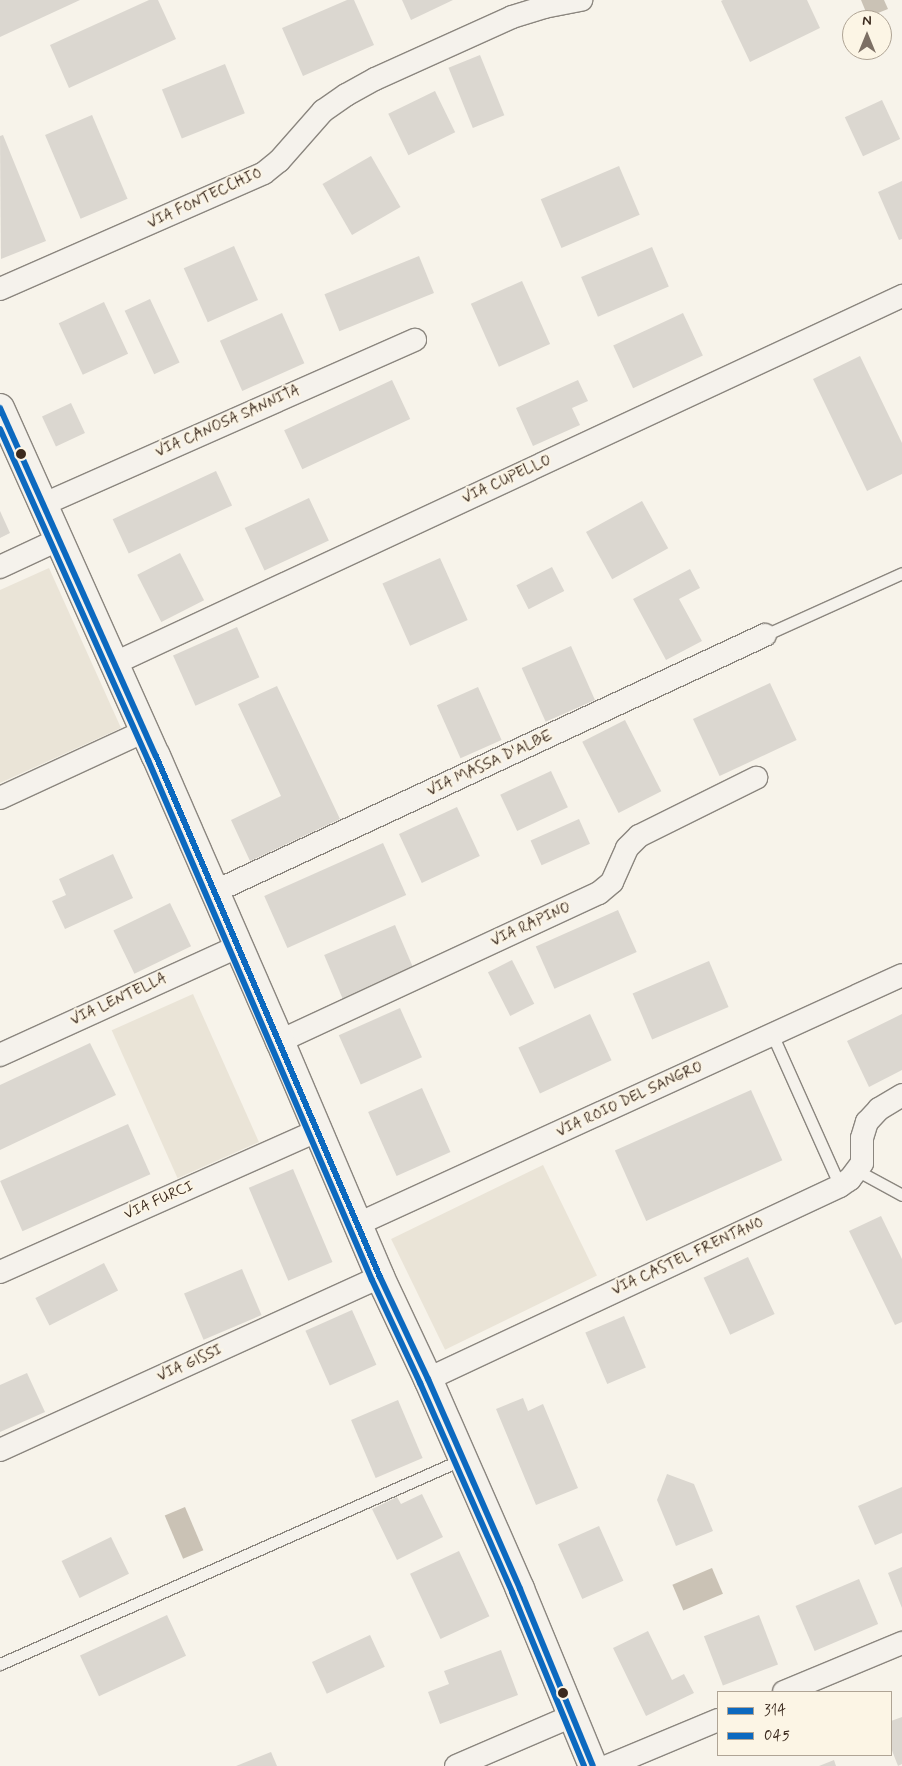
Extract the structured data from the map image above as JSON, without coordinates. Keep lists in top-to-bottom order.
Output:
{
  "streets": {
    "street": [
      "VIA FONTECCHIO",
      "VIA CANOSA SANNITA",
      "VIA CUPELLO",
      "VIA MASSA D'ALBE",
      "VIA RAPINO",
      "VIA LENTELLA",
      "VIA ROIO DEL SANGRO",
      "VIA FURCI",
      "VIA CASTEL FRENTANO",
      "VIA GISSI"
    ]
  },
  "lines": ["transit line 314", "transit line 045"],
  "legend": ["314", "045"],
  "north": "top"
}
